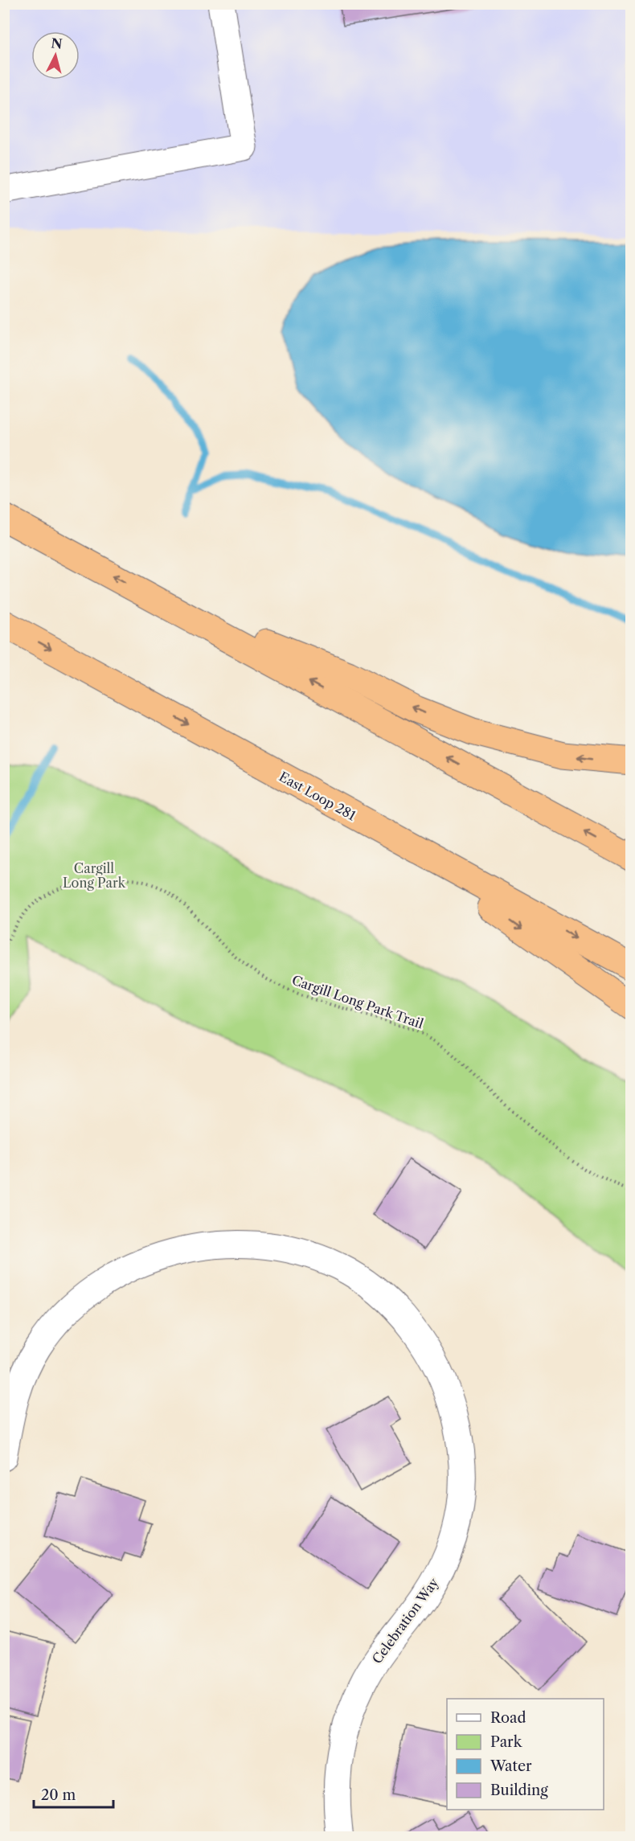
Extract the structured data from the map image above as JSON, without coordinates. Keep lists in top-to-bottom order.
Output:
{
  "streets": {
    "highway": ["East Loop 281"],
    "street": ["Celebration Way"],
    "path": ["Cargill Long Park Trail"]
  },
  "parks": ["Cargill Long Park"],
  "legend": [
    "Road",
    "Park",
    "Water",
    "Building"
  ],
  "scale_bar": "20 m",
  "north": "top"
}
